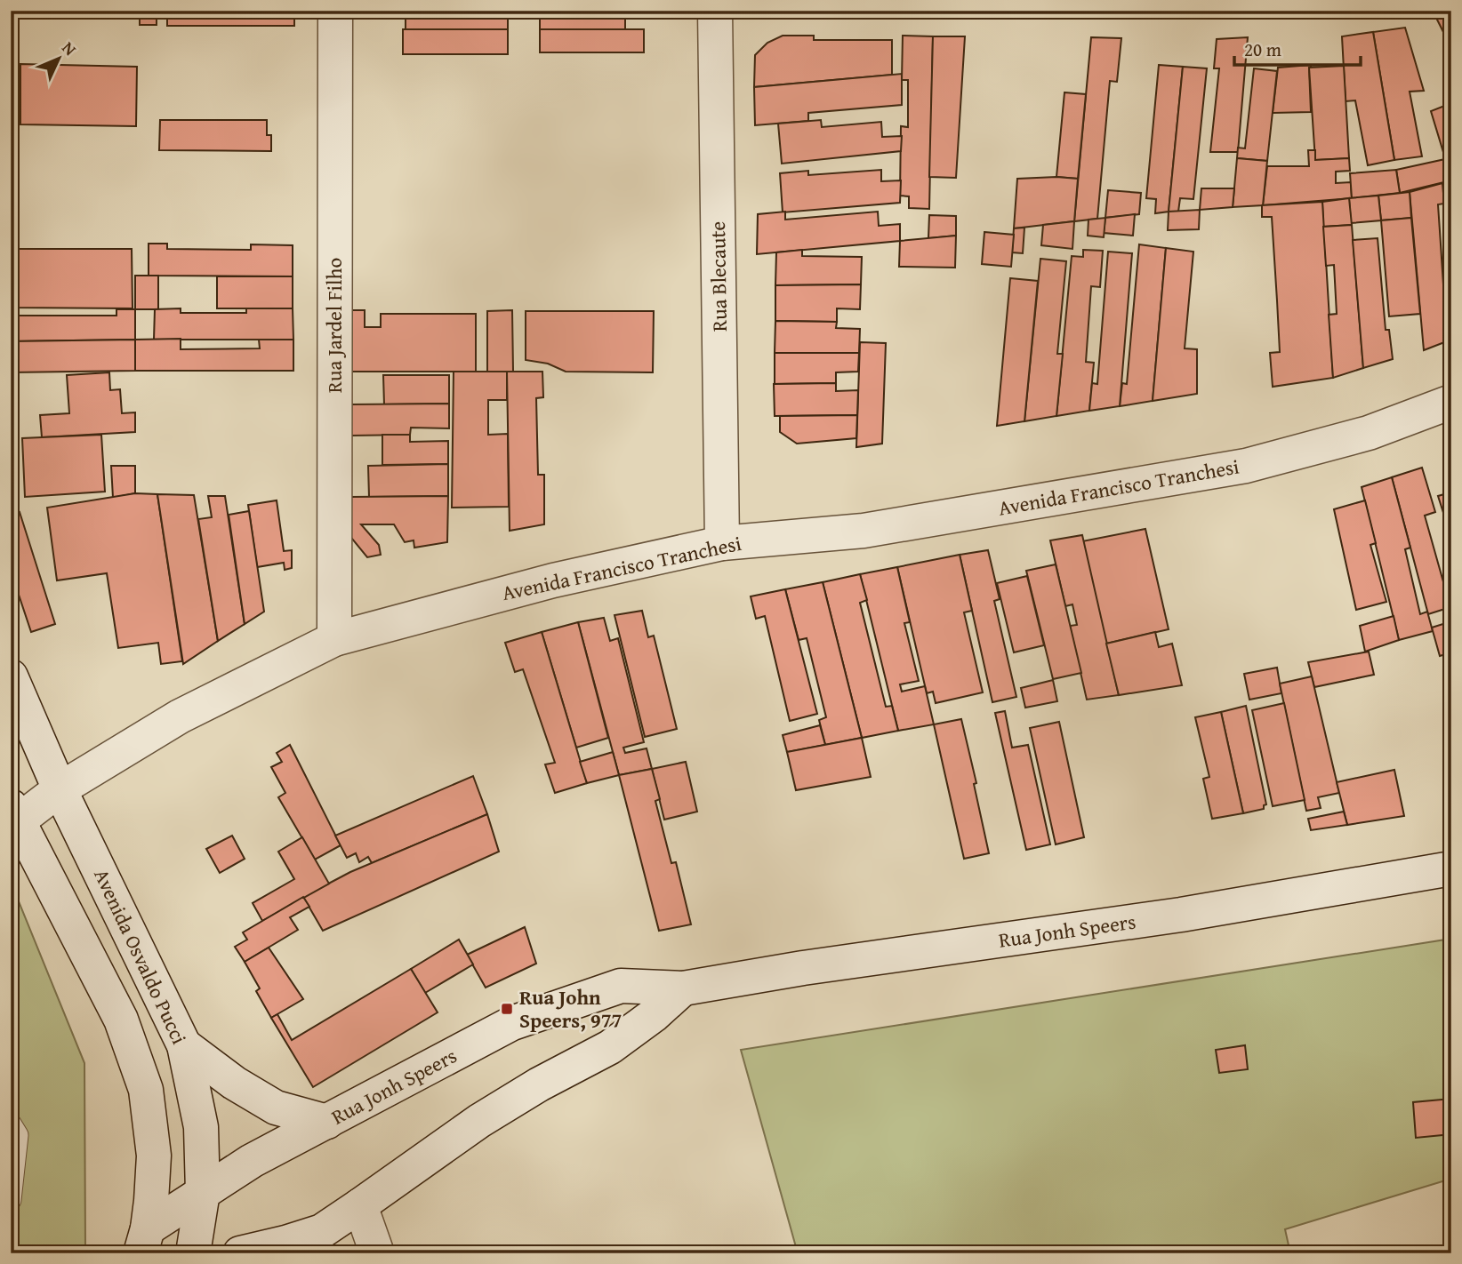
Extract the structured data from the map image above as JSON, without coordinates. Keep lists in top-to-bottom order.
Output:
{
  "streets": {
    "main road": [
      "Rua Blecaute",
      "Rua Jardel Filho",
      "Avenida Francisco Tranchesi",
      "Rua Jonh Speers",
      "Avenida Osvaldo Pucci"
    ]
  },
  "crossings": [
    ["Rua Blecaute", "Avenida Francisco Tranchesi"],
    ["Rua Jardel Filho", "Avenida Francisco Tranchesi"],
    ["Avenida Francisco Tranchesi", "Avenida Osvaldo Pucci"],
    ["Rua Jonh Speers", "Avenida Osvaldo Pucci"]
  ],
  "places": {
    "transit": ["Rua John Speers, 977"]
  },
  "scale_bar": "20 m",
  "north": "top right"
}
